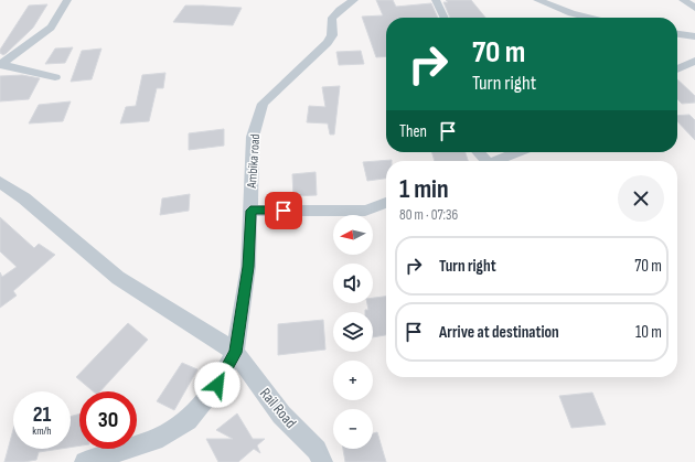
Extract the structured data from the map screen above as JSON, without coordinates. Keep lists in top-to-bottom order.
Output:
{
  "streets": {
    "street": ["Ambika road", "Rail Road"]
  },
  "crossings": [
    ["Ambika road", "Rail Road"]
  ],
  "north": "left",
  "page": {
    "turn": ["70 m", "Turn right"],
    "then": "Then",
    "heading": ["1 min", "80 m · 07:36"],
    "map_buttons": ["+", "−"],
    "list": [
      {
        "name": "Turn right",
        "value": "70 m"
      },
      {
        "name": "Arrive at destination",
        "value": "10 m"
      }
    ],
    "speed": "21 km/h",
    "limit": "30"
  }
}
